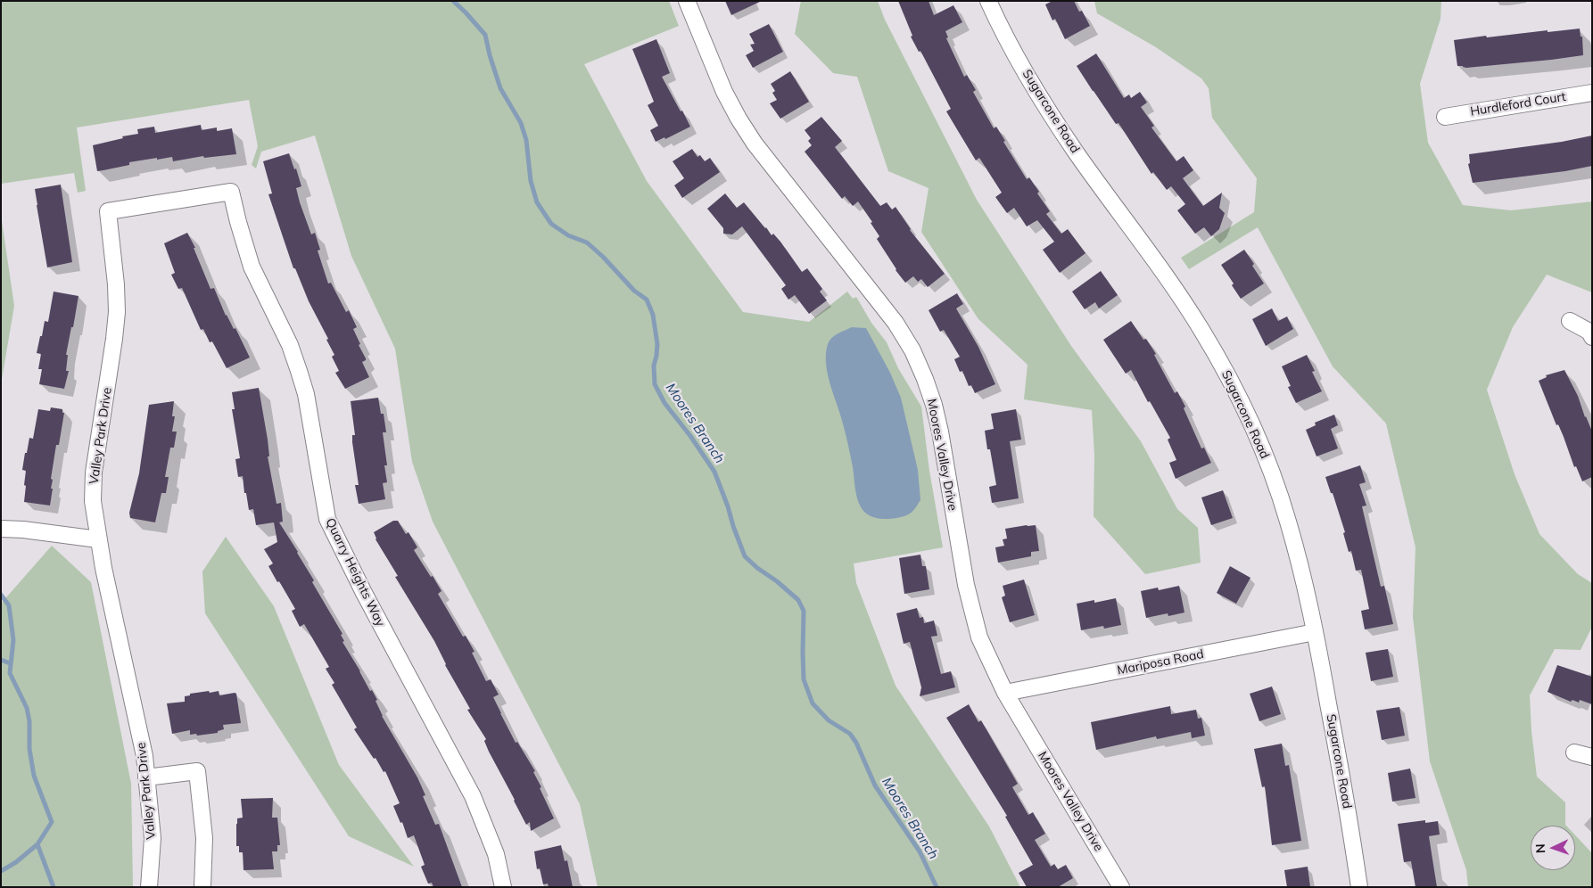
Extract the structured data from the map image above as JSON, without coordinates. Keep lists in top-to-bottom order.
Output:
{
  "streets": {
    "street": [
      "Hurdleford Court",
      "Sugarcone Road",
      "Valley Park Drive",
      "Moores Valley Drive",
      "Quarry Heights Way",
      "Mariposa Road"
    ]
  },
  "crossings": [
    ["Sugarcone Road", "Mariposa Road"],
    ["Valley Park Drive", "Quarry Heights Way"],
    ["Moores Valley Drive", "Mariposa Road"]
  ],
  "water": ["Moores Branch"],
  "north": "left"
}
